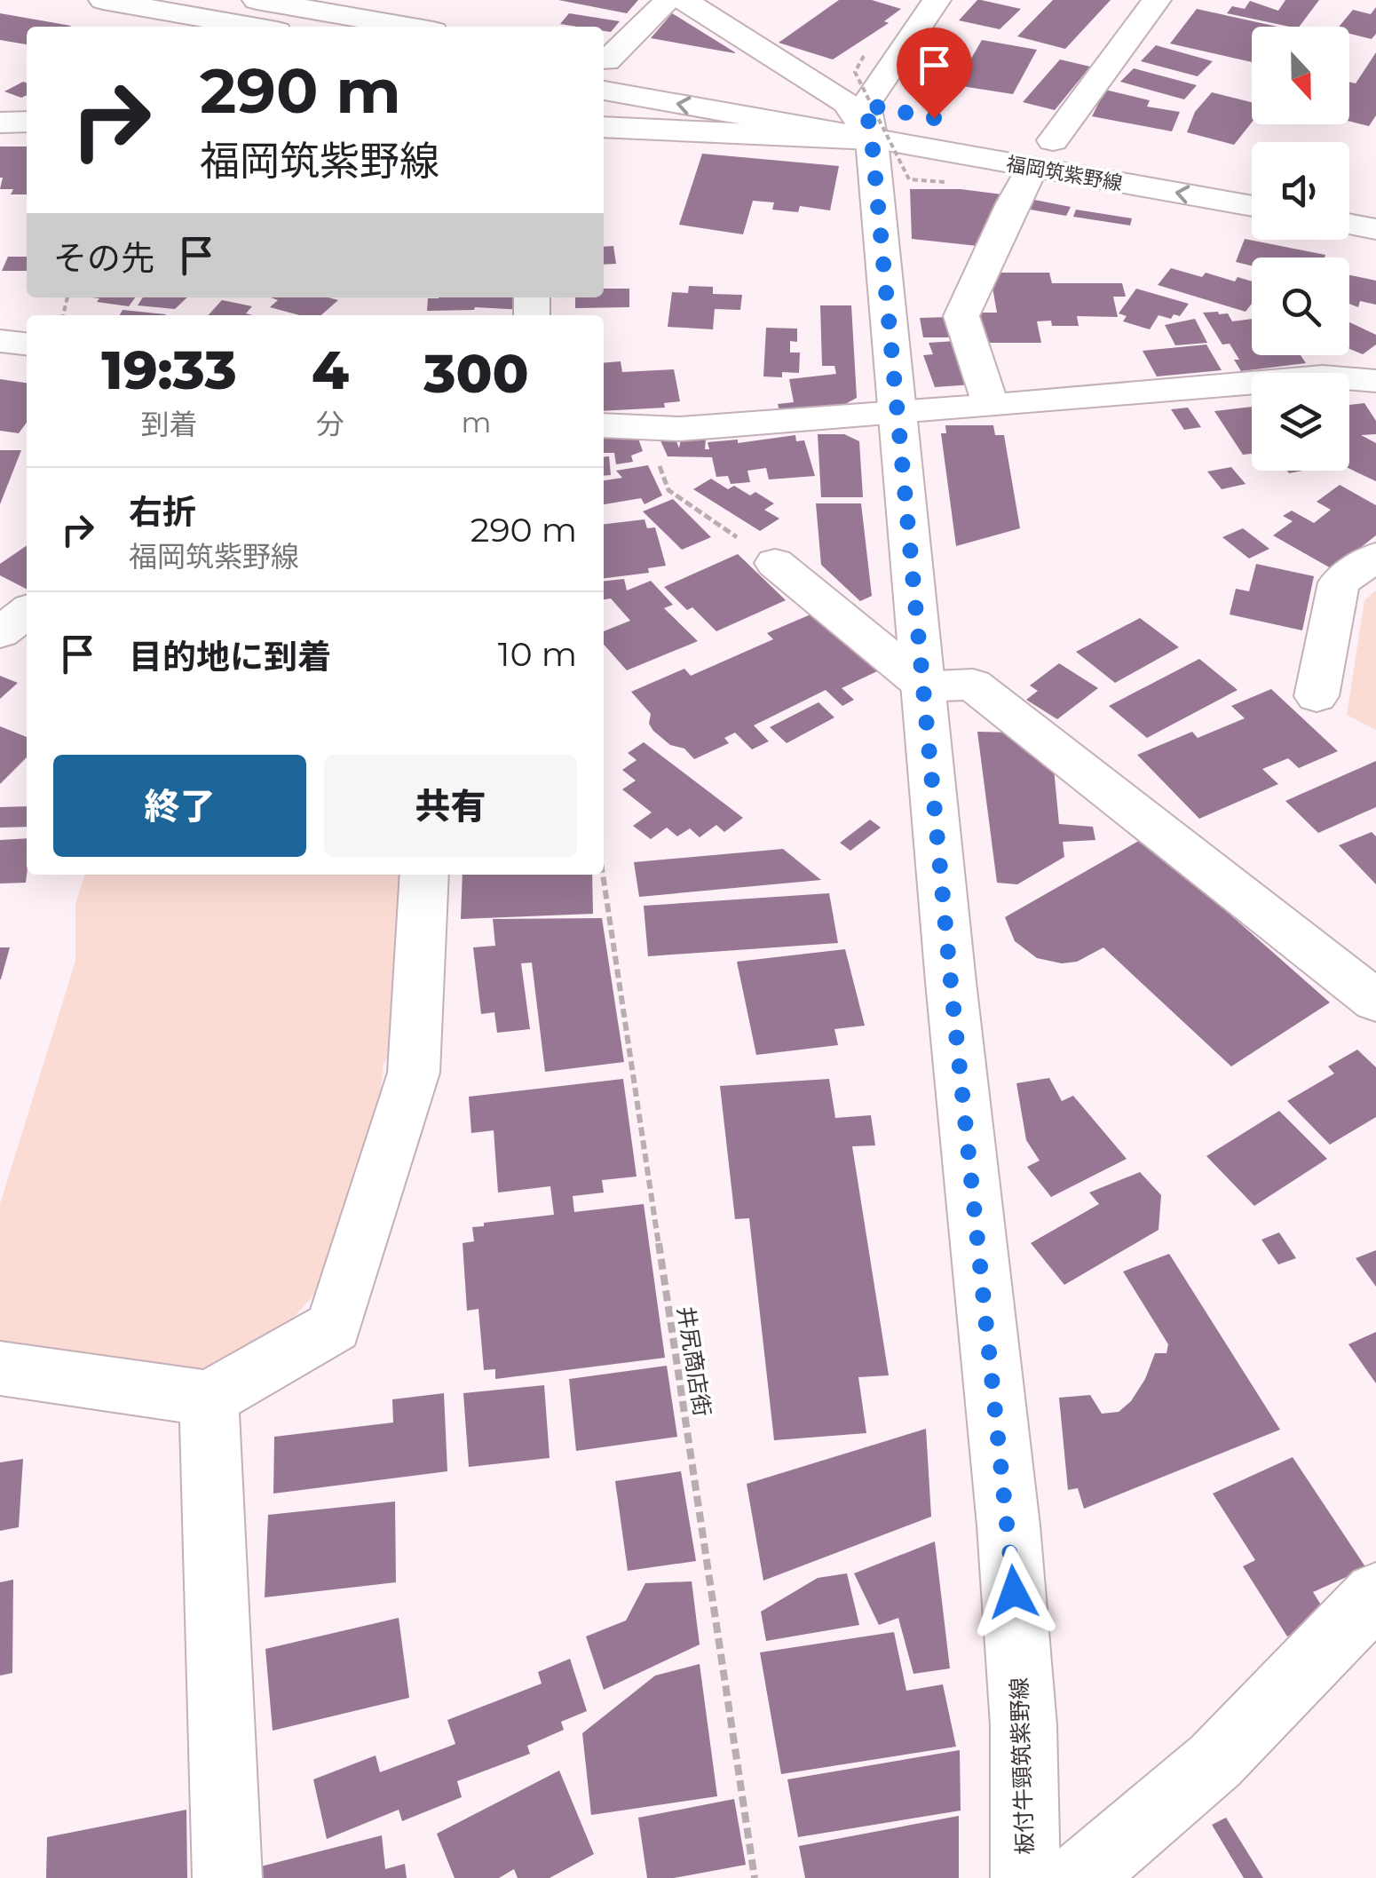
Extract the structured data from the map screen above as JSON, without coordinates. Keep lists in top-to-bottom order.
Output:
{
  "streets": {
    "street": ["福岡筑紫野線", "板付牛頸筑紫野線"],
    "path": ["井尻商店街"]
  },
  "crossings": [
    ["福岡筑紫野線", "板付牛頸筑紫野線"]
  ],
  "north": "bottom",
  "page": {
    "turn": ["290 m", "福岡筑紫野線"],
    "then": "その先",
    "eta": [
      "19:33",
      "到着",
      "4",
      "分",
      "300",
      "m"
    ],
    "list": [
      {
        "name": "右折",
        "note": "福岡筑紫野線",
        "value": "290 m"
      },
      {
        "name": "目的地に到着",
        "value": "10 m"
      }
    ],
    "buttons": ["終了", "共有"]
  }
}
